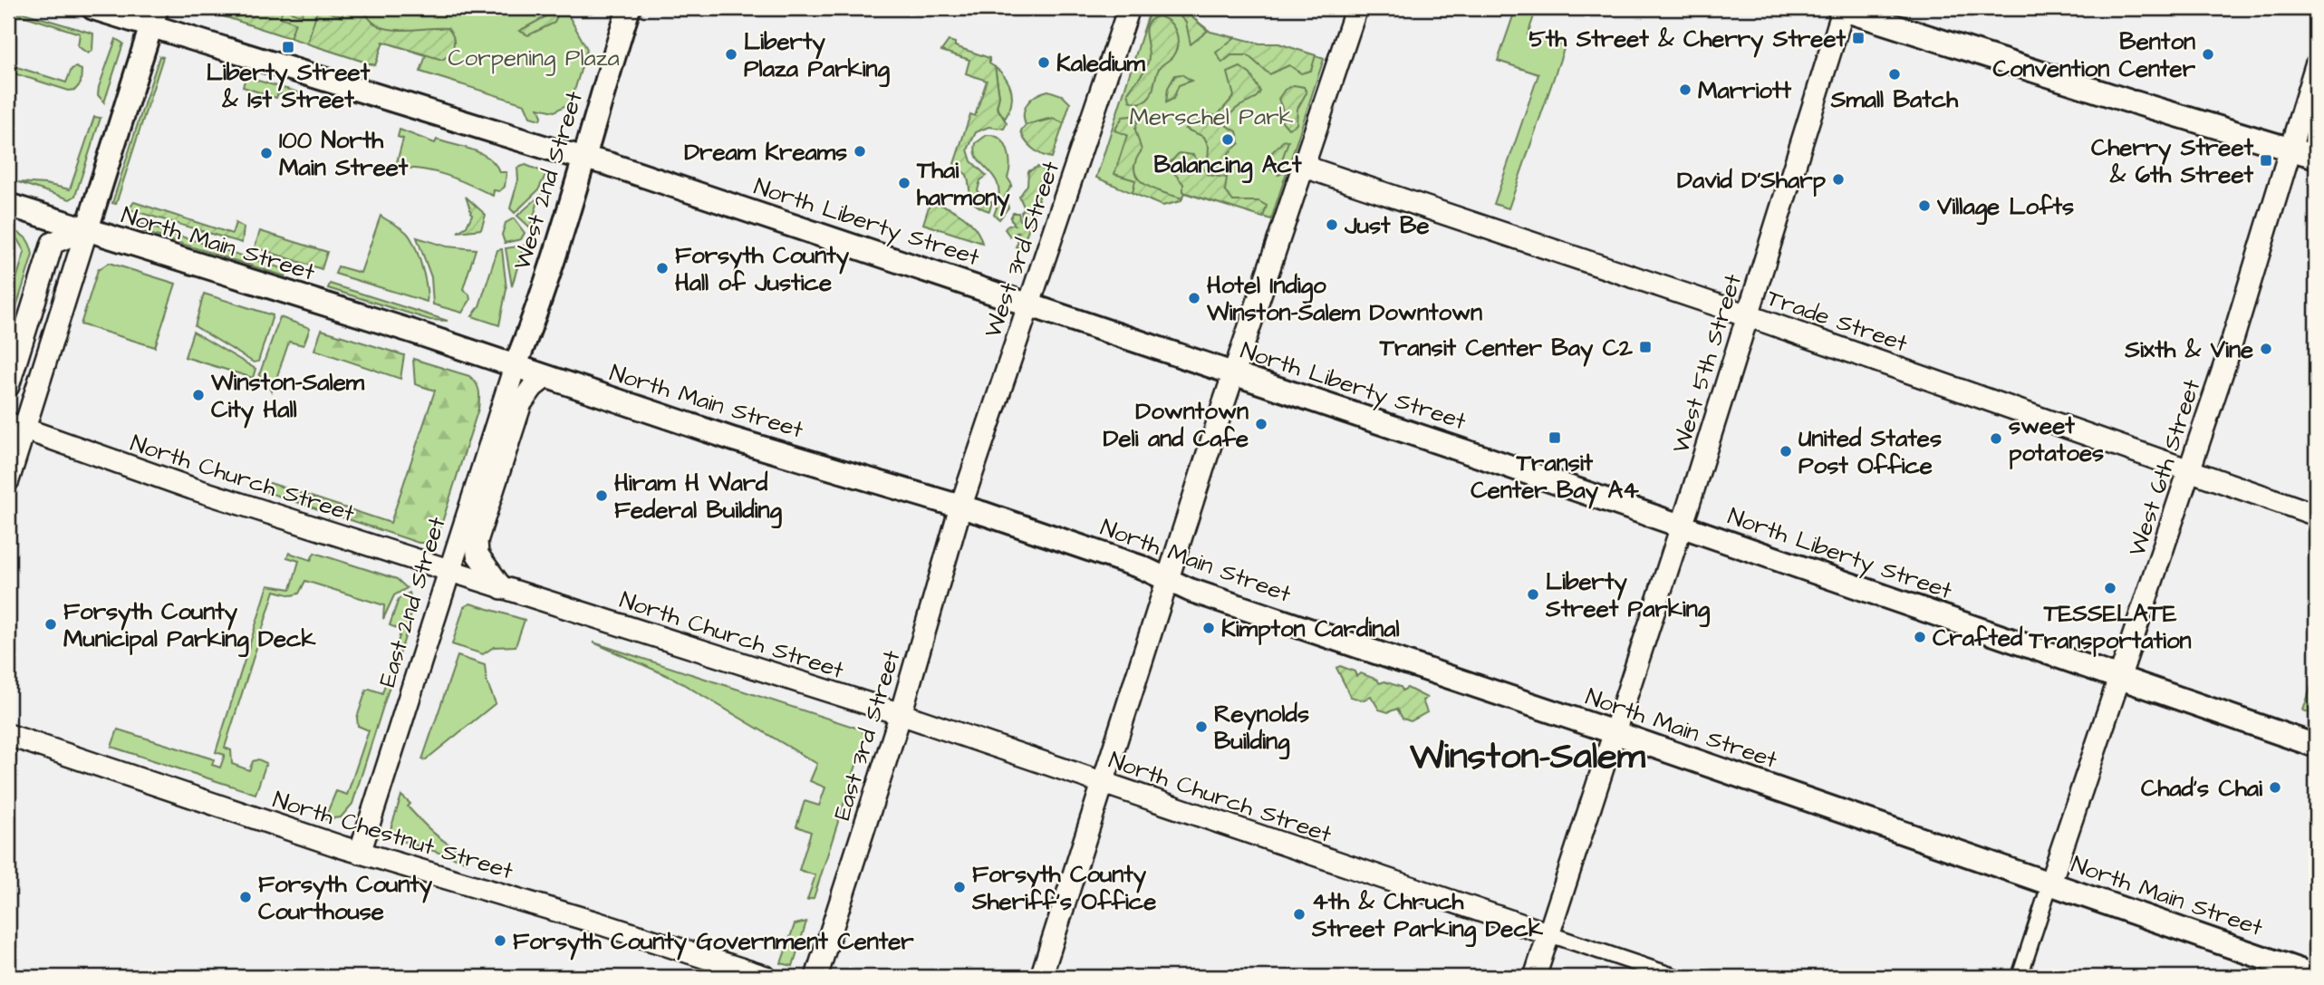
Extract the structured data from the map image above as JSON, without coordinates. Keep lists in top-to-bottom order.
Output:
{
  "streets": {
    "main road": ["West 2nd Street", "North Liberty Street", "North Main Street"],
    "street": [
      "West 3rd Street",
      "Trade Street",
      "West 5th Street",
      "West 6th Street",
      "North Church Street",
      "East 2nd Street",
      "East 3rd Street",
      "North Chestnut Street"
    ]
  },
  "crossings": [
    ["West 2nd Street", "North Liberty Street"],
    ["West 2nd Street", "North Main Street"],
    ["West 2nd Street", "East 2nd Street"],
    ["North Liberty Street", "West 3rd Street"],
    ["North Liberty Street", "West 5th Street"],
    ["North Liberty Street", "West 6th Street"],
    ["North Main Street", "West 3rd Street"],
    ["North Main Street", "West 5th Street"],
    ["North Main Street", "West 6th Street"],
    ["North Main Street", "East 2nd Street"],
    ["North Main Street", "East 3rd Street"],
    ["West 3rd Street", "East 3rd Street"],
    ["Trade Street", "West 5th Street"],
    ["Trade Street", "West 6th Street"],
    ["West 5th Street", "North Church Street"],
    ["North Church Street", "East 2nd Street"],
    ["North Church Street", "East 3rd Street"],
    ["East 2nd Street", "North Chestnut Street"]
  ],
  "districts": ["Winston-Salem"],
  "parks": ["Corpening Plaza", "Merschel Park"],
  "places": {
    "transit": [
      "5th Street & Cherry Street",
      "Liberty Street & 1st Street",
      "Cherry Street & 6th Street",
      "Transit Center Bay C2",
      "Transit Center Bay A4"
    ],
    "other": [
      "Liberty Plaza Parking",
      "Benton Convention Center",
      "Kaledium",
      "Small Batch",
      "Marriott",
      "Balancing Act",
      "Dream Kreams",
      "100 North Main Street",
      "David D'Sharp",
      "Thai harmony",
      "Village Lofts",
      "Just Be",
      "Forsyth County Hall of Justice",
      "Hotel Indigo Winston-Salem Downtown",
      "Sixth & Vine",
      "Winston-Salem City Hall",
      "Downtown Deli and Cafe",
      "sweet potatoes",
      "United States Post Office",
      "Hiram H Ward Federal Building",
      "TESSELATE Transportation",
      "Liberty Street Parking",
      "Forsyth County Municipal Parking Deck",
      "Kimpton Cardinal",
      "Crafted",
      "Reynolds Building",
      "Chad's Chai",
      "Forsyth County Sheriff's Office",
      "Forsyth County Courthouse",
      "4th & Chruch Street Parking Deck",
      "Forsyth County Government Center"
    ]
  }
}
